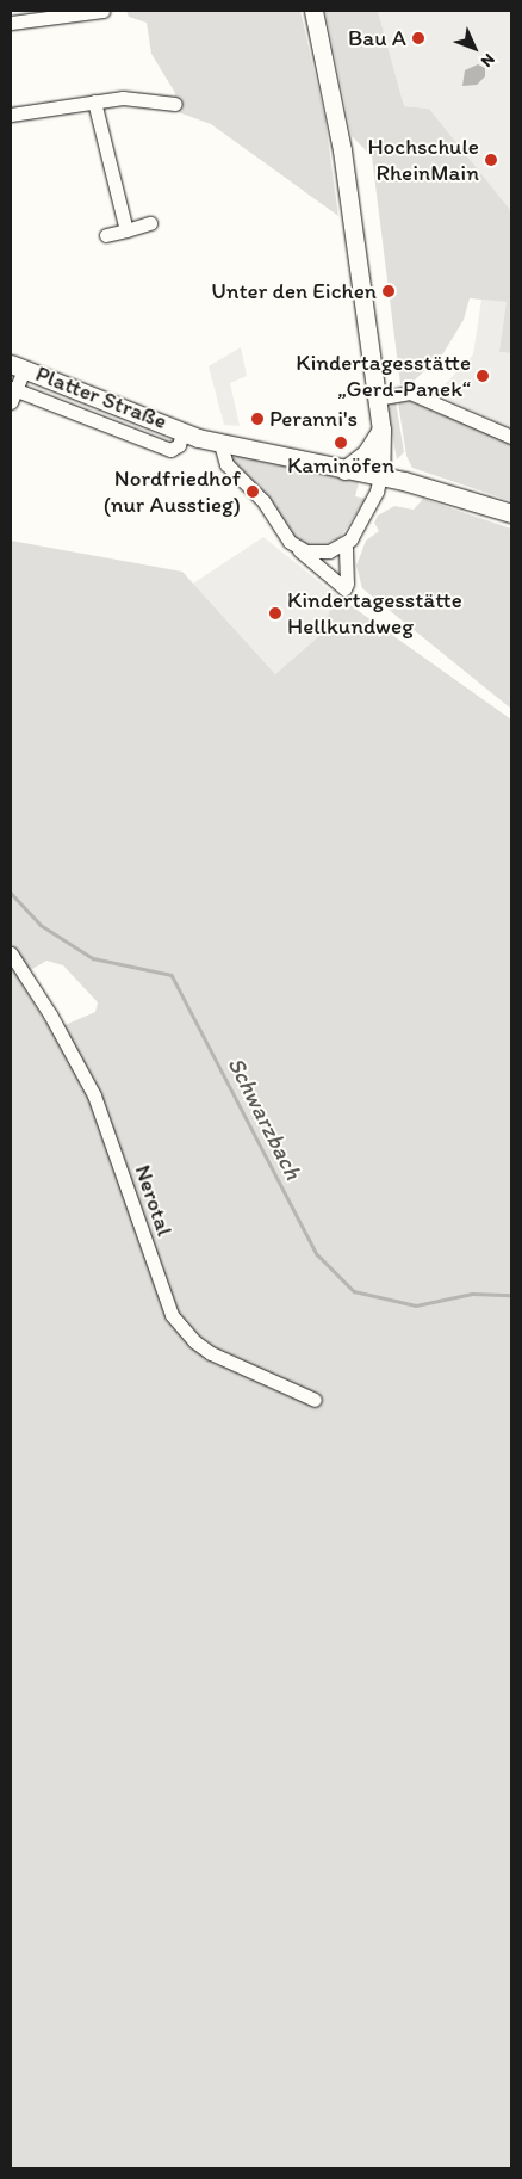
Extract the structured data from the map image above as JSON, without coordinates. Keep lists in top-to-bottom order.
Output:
{
  "streets": {
    "main road": ["Platter Straße"],
    "street": ["Nerotal"]
  },
  "water": ["Schwarzbach"],
  "places": [
    "Bau A",
    "Hochschule RheinMain",
    "Unter den Eichen",
    "Kindertagesstätte „Gerd-Panek“",
    "Peranni's",
    "Kaminöfen",
    "Nordfriedhof (nur Ausstieg)",
    "Kindertagesstätte Hellkundweg"
  ],
  "north": "bottom right"
}
